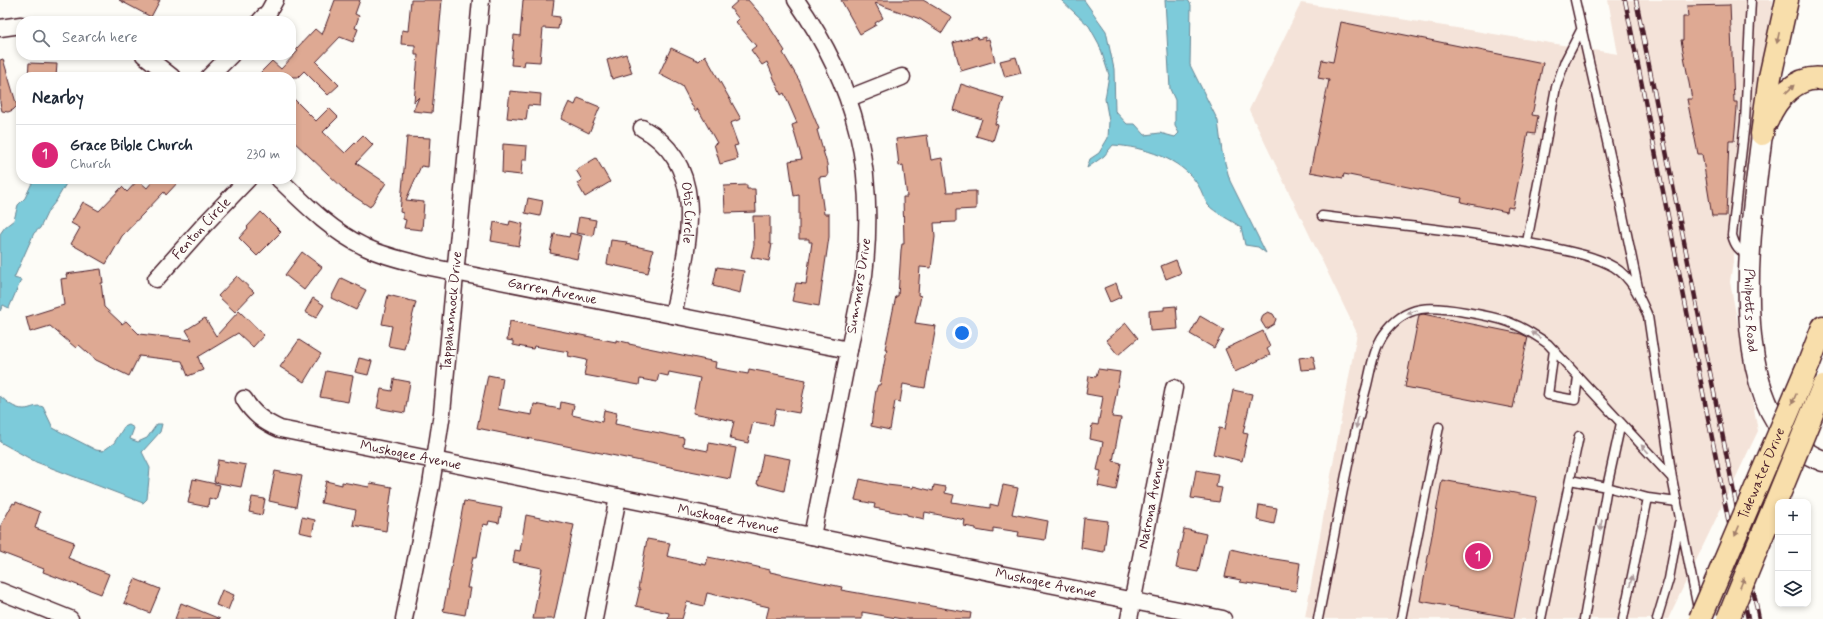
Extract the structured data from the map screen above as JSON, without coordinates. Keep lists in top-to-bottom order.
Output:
{
  "streets": {
    "highway": ["Tidewater Drive"],
    "street": [
      "Otis Circle",
      "Fenton Circle",
      "Summers Drive",
      "Garren Avenue",
      "Philpotts Road",
      "Tappahannock Drive",
      "Muskogee Avenue",
      "Natrona Avenue"
    ]
  },
  "crossings": [
    ["Otis Circle", "Garren Avenue"],
    ["Summers Drive", "Garren Avenue"],
    ["Summers Drive", "Muskogee Avenue"],
    ["Garren Avenue", "Tappahannock Drive"],
    ["Tappahannock Drive", "Muskogee Avenue"],
    ["Muskogee Avenue", "Natrona Avenue"]
  ],
  "page": {
    "search": "Search here",
    "heading": "Nearby",
    "list": [
      {
        "mark": "1",
        "name": "Grace Bible Church",
        "note": "Church",
        "value": "230 m"
      }
    ],
    "map_buttons": ["+", "−"],
    "pins": "1"
  }
}
